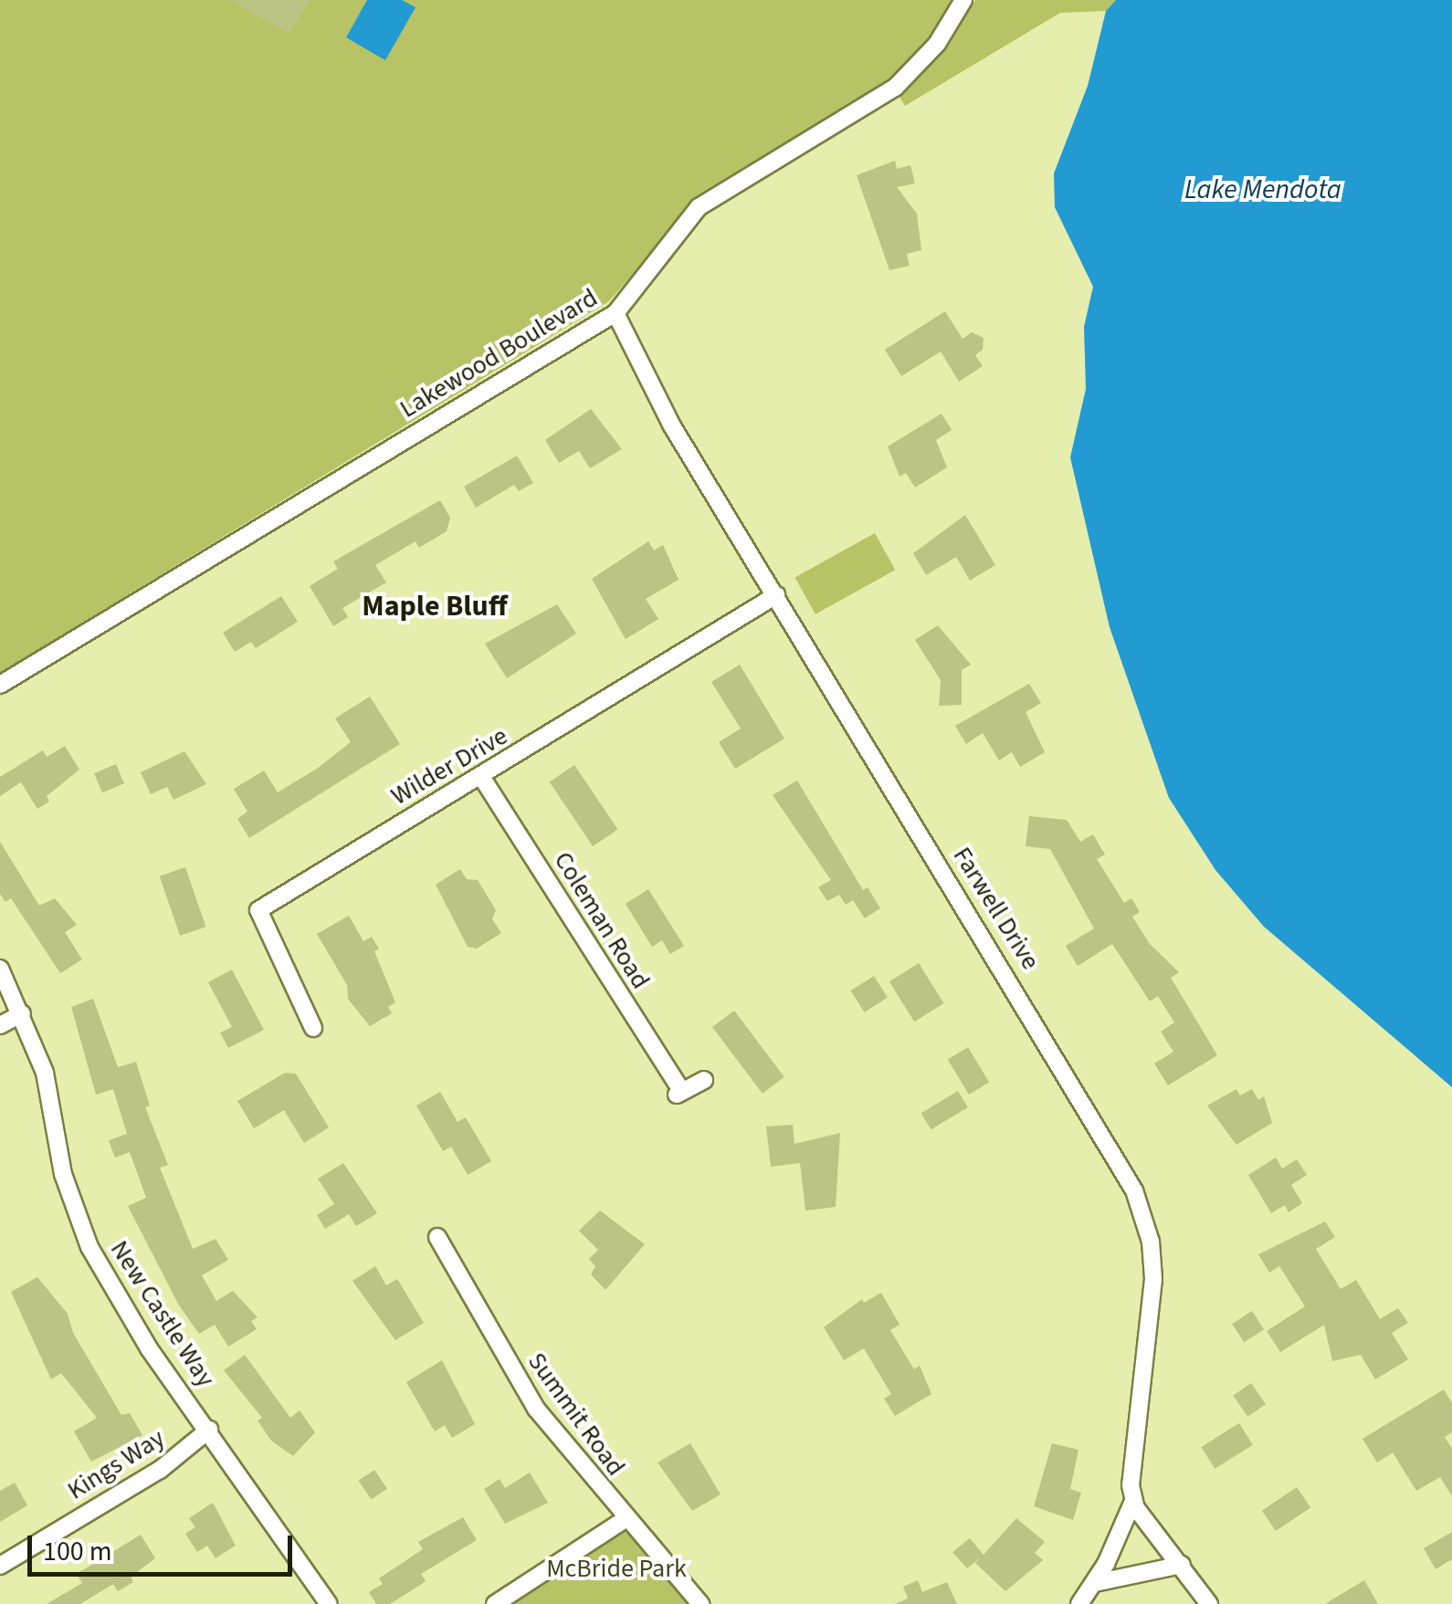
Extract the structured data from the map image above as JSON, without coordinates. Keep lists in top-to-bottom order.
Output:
{
  "streets": {
    "street": [
      "Lakewood Boulevard",
      "Wilder Drive",
      "Farwell Drive",
      "Coleman Road",
      "New Castle Way",
      "Summit Road",
      "Kings Way"
    ]
  },
  "crossings": [
    ["Lakewood Boulevard", "Farwell Drive"],
    ["Wilder Drive", "Farwell Drive"],
    ["Wilder Drive", "Coleman Road"],
    ["New Castle Way", "Kings Way"]
  ],
  "districts": ["Maple Bluff"],
  "water": ["Lake Mendota"],
  "parks": ["McBride Park"],
  "scale_bar": "100 m"
}
